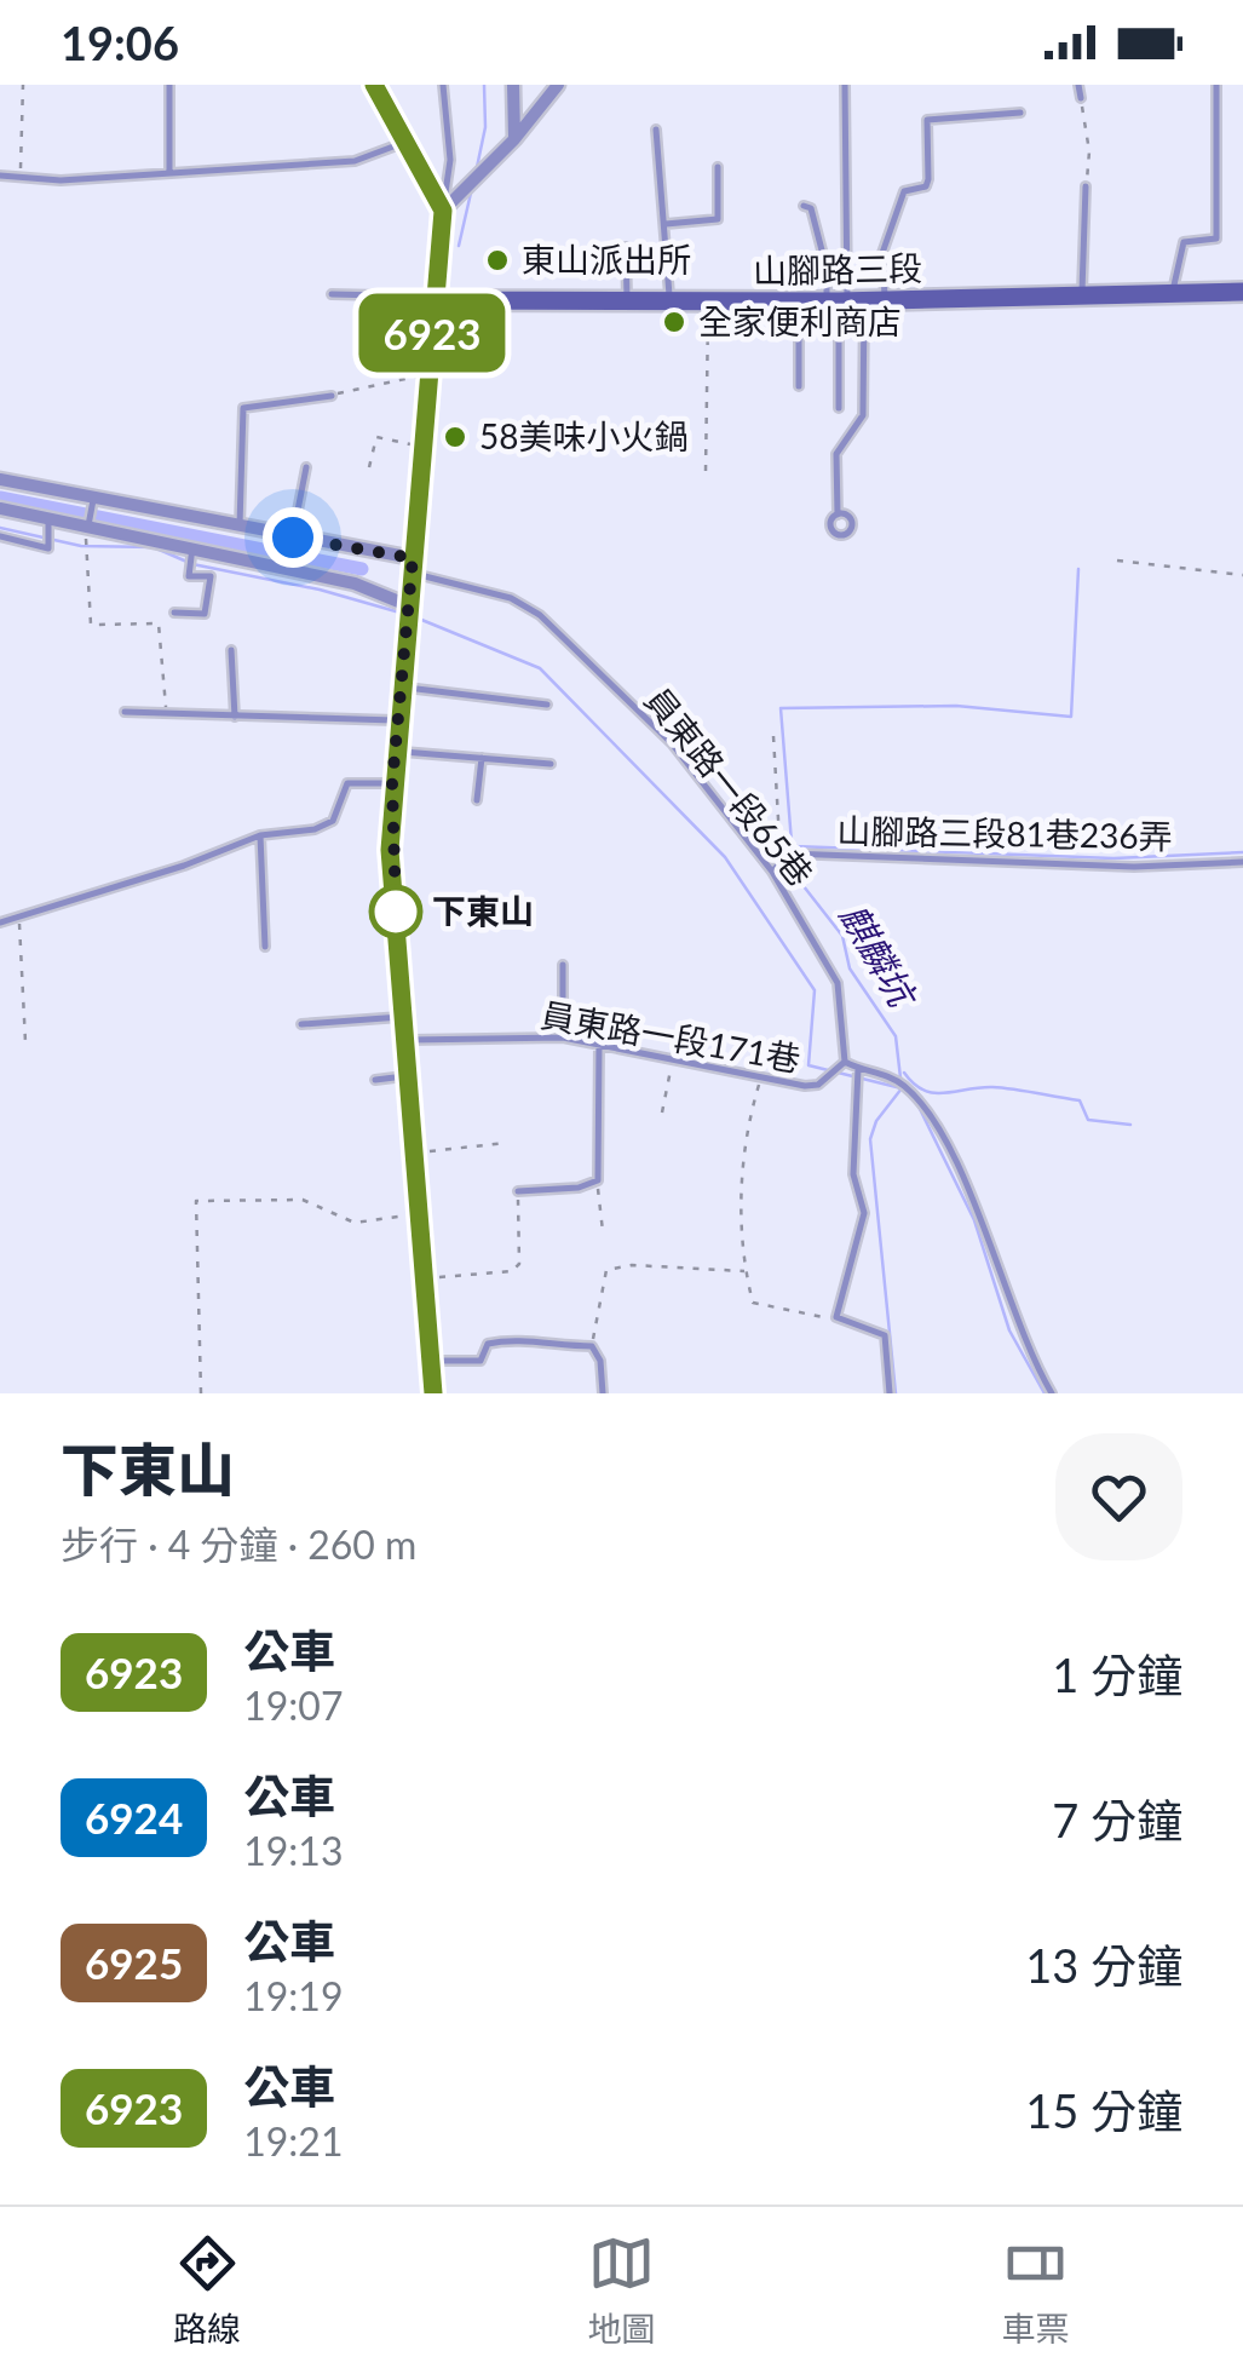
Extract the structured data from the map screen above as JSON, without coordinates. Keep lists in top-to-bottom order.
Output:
{
  "streets": {
    "main road": ["山腳路三段"],
    "lane": ["員東路一段65巷", "山腳路三段81巷236弄", "員東路一段171巷"]
  },
  "crossings": [
    ["員東路一段65巷", "山腳路三段81巷236弄"],
    ["員東路一段65巷", "員東路一段171巷"]
  ],
  "water": ["麒麟坑"],
  "places": [
    "東山派出所",
    "全家便利商店",
    "58美味小火鍋",
    "下東山"
  ],
  "lines": ["bus line 6923"],
  "page": {
    "status": "19:06",
    "on_map": "6923",
    "heading": ["下東山", "步行 · 4 分鐘 · 260 m"],
    "list": [
      {
        "mark": "6923",
        "name": "公車",
        "note": "19:07",
        "value": "1 分鐘"
      },
      {
        "mark": "6924",
        "name": "公車",
        "note": "19:13",
        "value": "7 分鐘"
      },
      {
        "mark": "6925",
        "name": "公車",
        "note": "19:19",
        "value": "13 分鐘"
      },
      {
        "mark": "6923",
        "name": "公車",
        "note": "19:21",
        "value": "15 分鐘"
      }
    ],
    "tabs": ["路線", "地圖", "車票"]
  }
}
